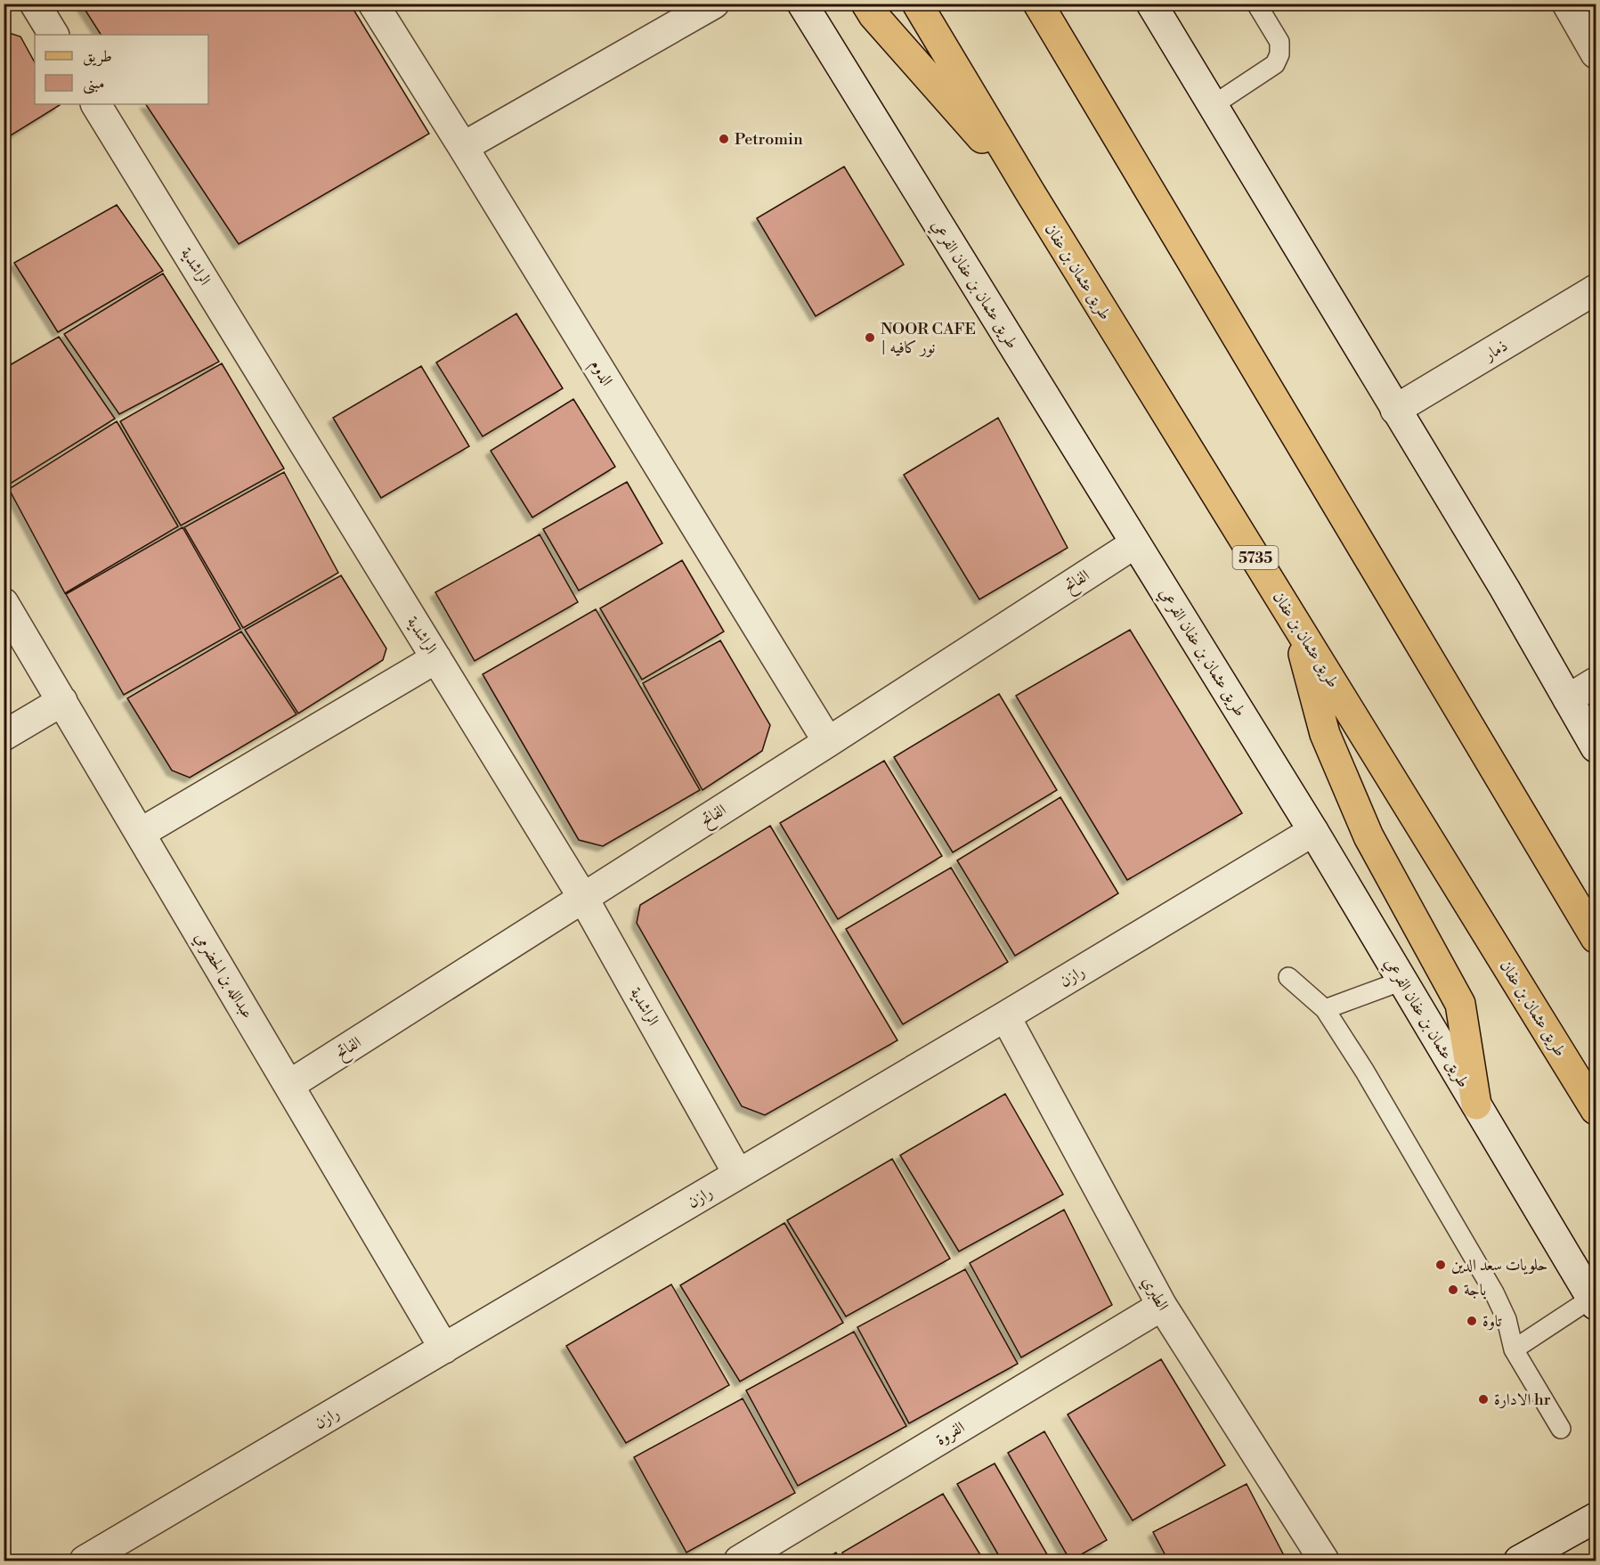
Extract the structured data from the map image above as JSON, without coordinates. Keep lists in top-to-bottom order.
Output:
{
  "streets": {
    "main road": ["طريق عثمان بن عفان", "5735"],
    "street": [
      "الراشدية",
      "طريق عثمان بن عفان الفرعي",
      "ذمار",
      "الدوم",
      "الفاتح",
      "عبدالله بن الحضرمي",
      "رازن",
      "الطبري",
      "الفروة"
    ]
  },
  "crossings": [
    ["الراشدية", "الفاتح"],
    ["الراشدية", "رازن"],
    ["طريق عثمان بن عفان الفرعي", "الفاتح"],
    ["طريق عثمان بن عفان الفرعي", "رازن"],
    ["الدوم", "الفاتح"],
    ["الفاتح", "عبدالله بن الحضرمي"],
    ["عبدالله بن الحضرمي", "رازن"],
    ["رازن", "الطبري"],
    ["الطبري", "الفروة"]
  ],
  "places": [
    "Petromin",
    "NOOR CAFE | نور كافيه",
    "حلويات سعد الدين",
    "باجة",
    "تاوة",
    "الادارة hr"
  ],
  "legend": ["طريق", "مبنى"]
}
